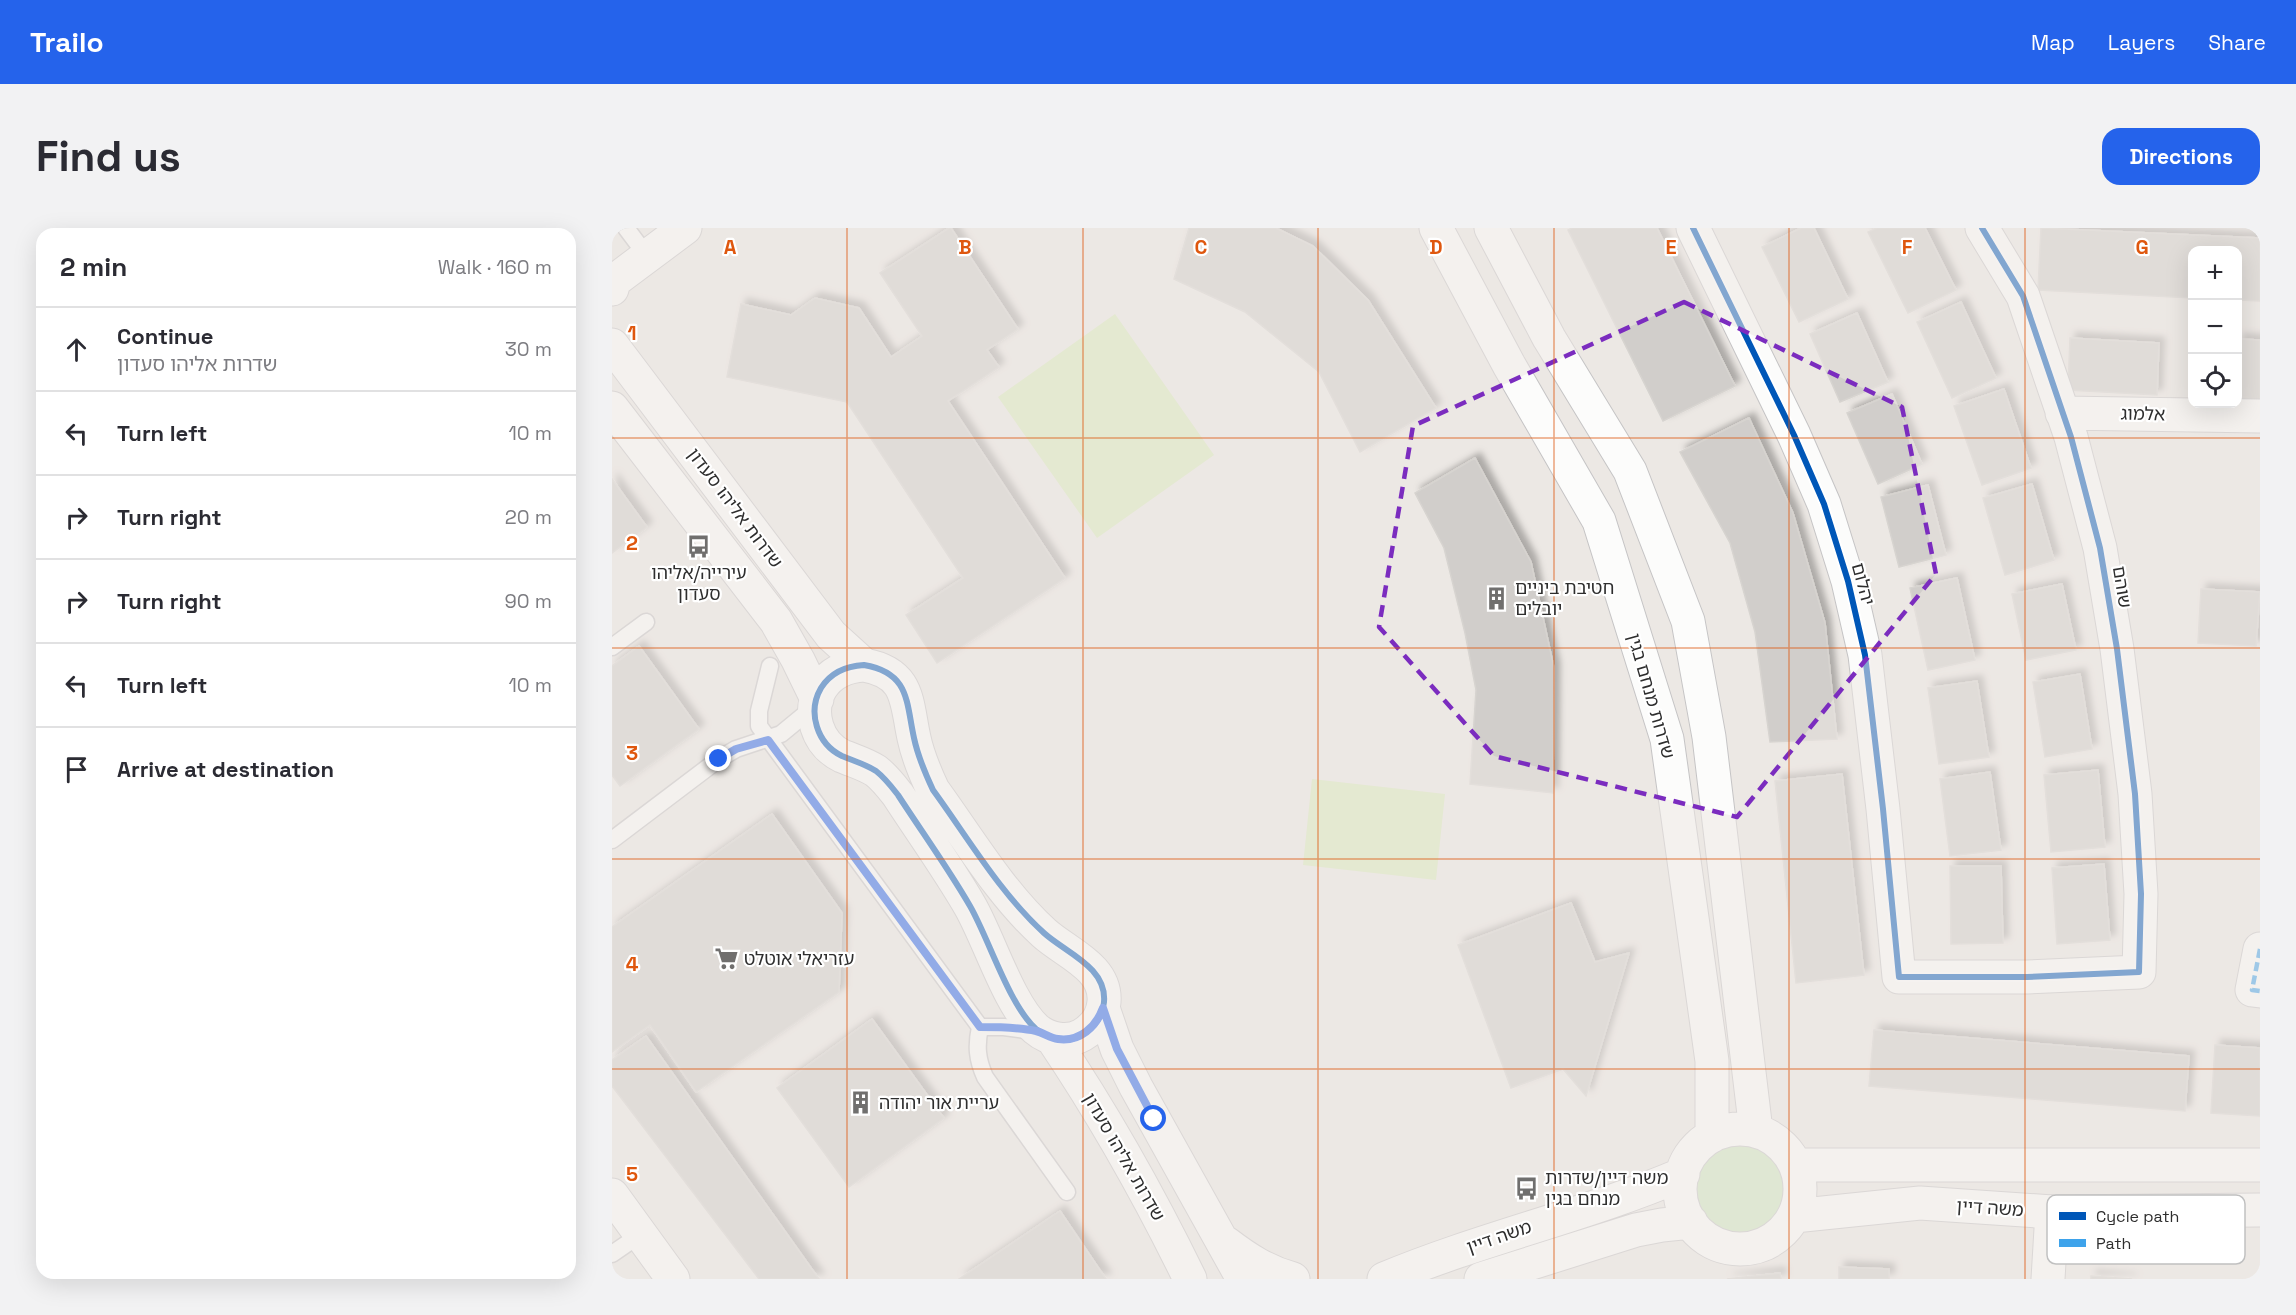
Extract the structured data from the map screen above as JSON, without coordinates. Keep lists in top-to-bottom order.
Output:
{
  "streets": {
    "street": [
      "אלמוג",
      "שדרות אליהו סעדון",
      "יהלום",
      "שוהם",
      "שדרות מנחם בגין",
      "משה דיין"
    ]
  },
  "crossings": [
    ["אלמוג", "שוהם"],
    ["יהלום", "שוהם"],
    ["שדרות מנחם בגין", "משה דיין"]
  ],
  "places": {
    "bus stop": ["עירייה/אליהו סעדון", "משה דיין/שדרות מנחם בגין"],
    "building": ["חטיבת ביניים יובלים", "עריית אור יהודה"],
    "supermarket": ["עזריאלי אוטלט"]
  },
  "legend": ["Cycle path", "Path"],
  "page": {
    "header": "Trailo",
    "nav": ["Map", "Layers", "Share"],
    "buttons": "Directions",
    "title": "Find us",
    "heading": ["2 min", "Walk · 160 m"],
    "map_buttons": ["+", "−"],
    "list": [
      ["Continue", "שדרות אליהו סעדון", "30 m"],
      ["Turn left", "10 m"],
      ["Turn right", "20 m"],
      ["Turn right", "90 m"],
      ["Turn left", "10 m"],
      "Arrive at destination"
    ]
  },
  "grid": {
    "columns": [
      "A",
      "B",
      "C",
      "D",
      "E",
      "F",
      "G"
    ],
    "rows": [
      "1",
      "2",
      "3",
      "4",
      "5"
    ]
  }
}
